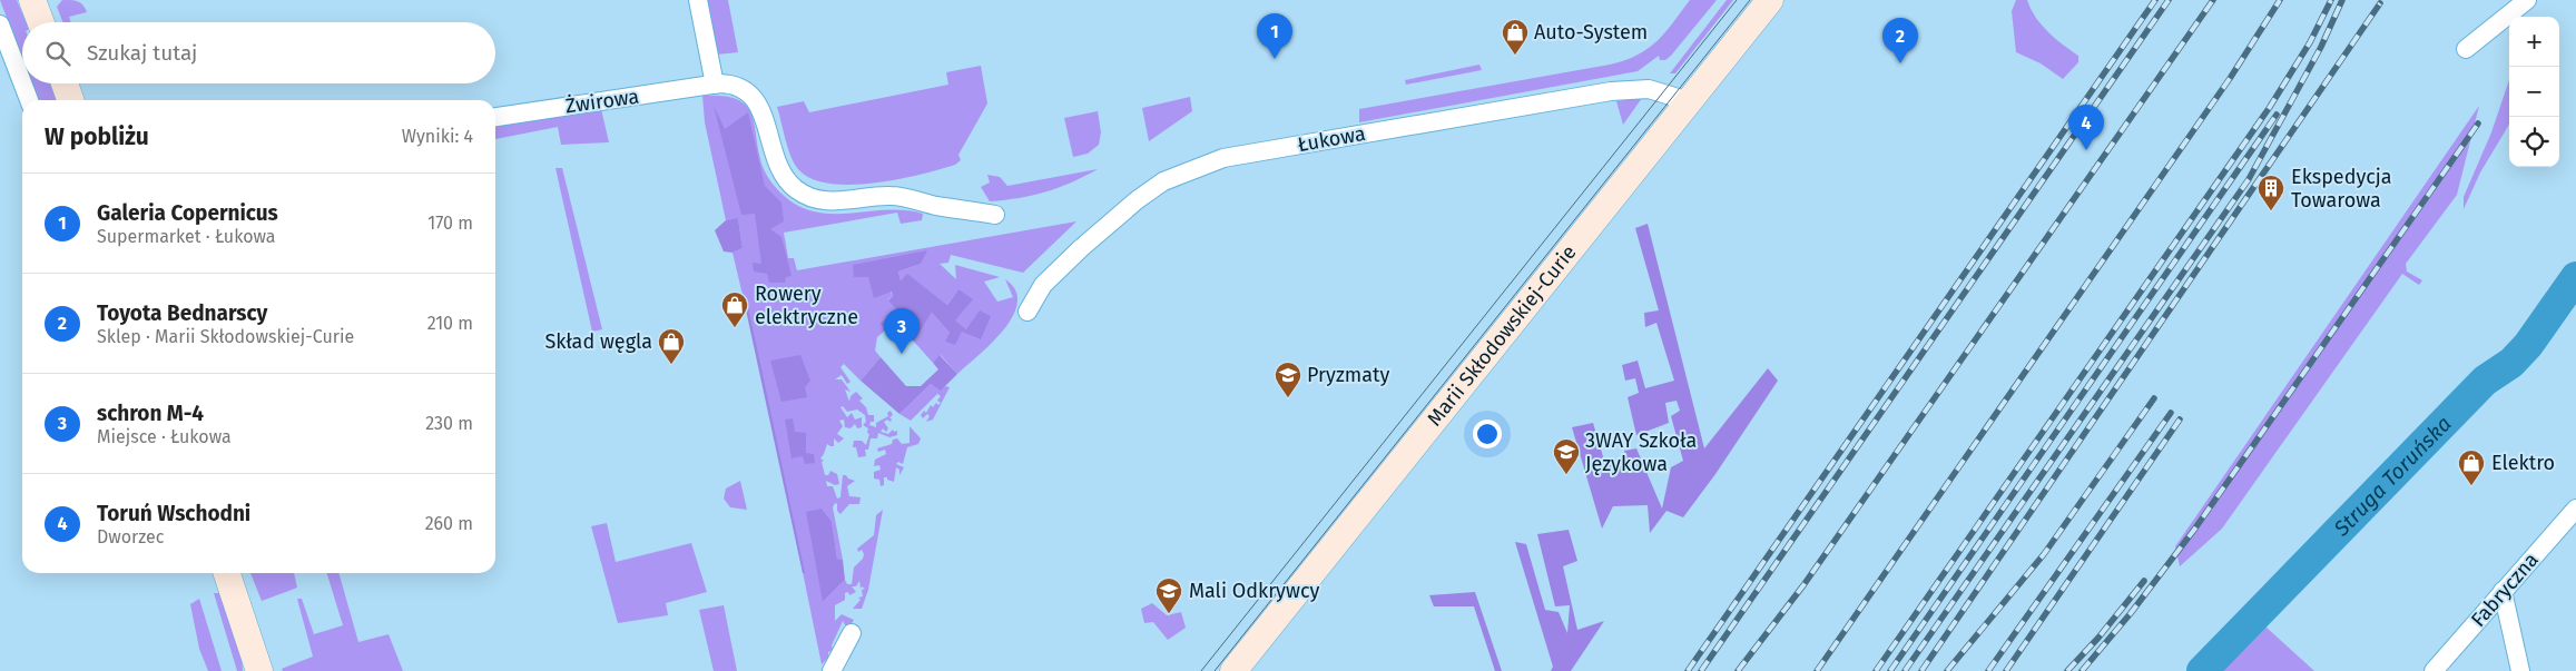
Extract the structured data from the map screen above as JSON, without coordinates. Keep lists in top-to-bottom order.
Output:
{
  "streets": {
    "street": [
      "Żwirowa",
      "Łukowa",
      "Marii Skłodowskiej-Curie",
      "Fabryczna"
    ]
  },
  "crossings": [
    ["Łukowa", "Marii Skłodowskiej-Curie"]
  ],
  "water": ["Struga Toruńska"],
  "places": {
    "shop": [
      "Auto-System",
      "Rowery elektryczne",
      "Skład węgla",
      "Elektro"
    ],
    "building": ["Ekspedycja Towarowa"],
    "school or university": ["Pryzmaty", "3WAY Szkoła Językowa", "Mali Odkrywcy"]
  },
  "page": {
    "pins": [
      "1",
      "2",
      "4",
      "3"
    ],
    "map_buttons": ["+", "−"],
    "search": "Szukaj tutaj",
    "heading": ["W pobliżu", "Wyniki: 4"],
    "list": [
      {
        "mark": "1",
        "name": "Galeria Copernicus",
        "note": "Supermarket · Łukowa",
        "value": "170 m"
      },
      {
        "mark": "2",
        "name": "Toyota Bednarscy",
        "note": "Sklep · Marii Skłodowskiej-Curie",
        "value": "210 m"
      },
      {
        "mark": "3",
        "name": "schron M-4",
        "note": "Miejsce · Łukowa",
        "value": "230 m"
      },
      {
        "mark": "4",
        "name": "Toruń Wschodni",
        "note": "Dworzec",
        "value": "260 m"
      }
    ]
  }
}
